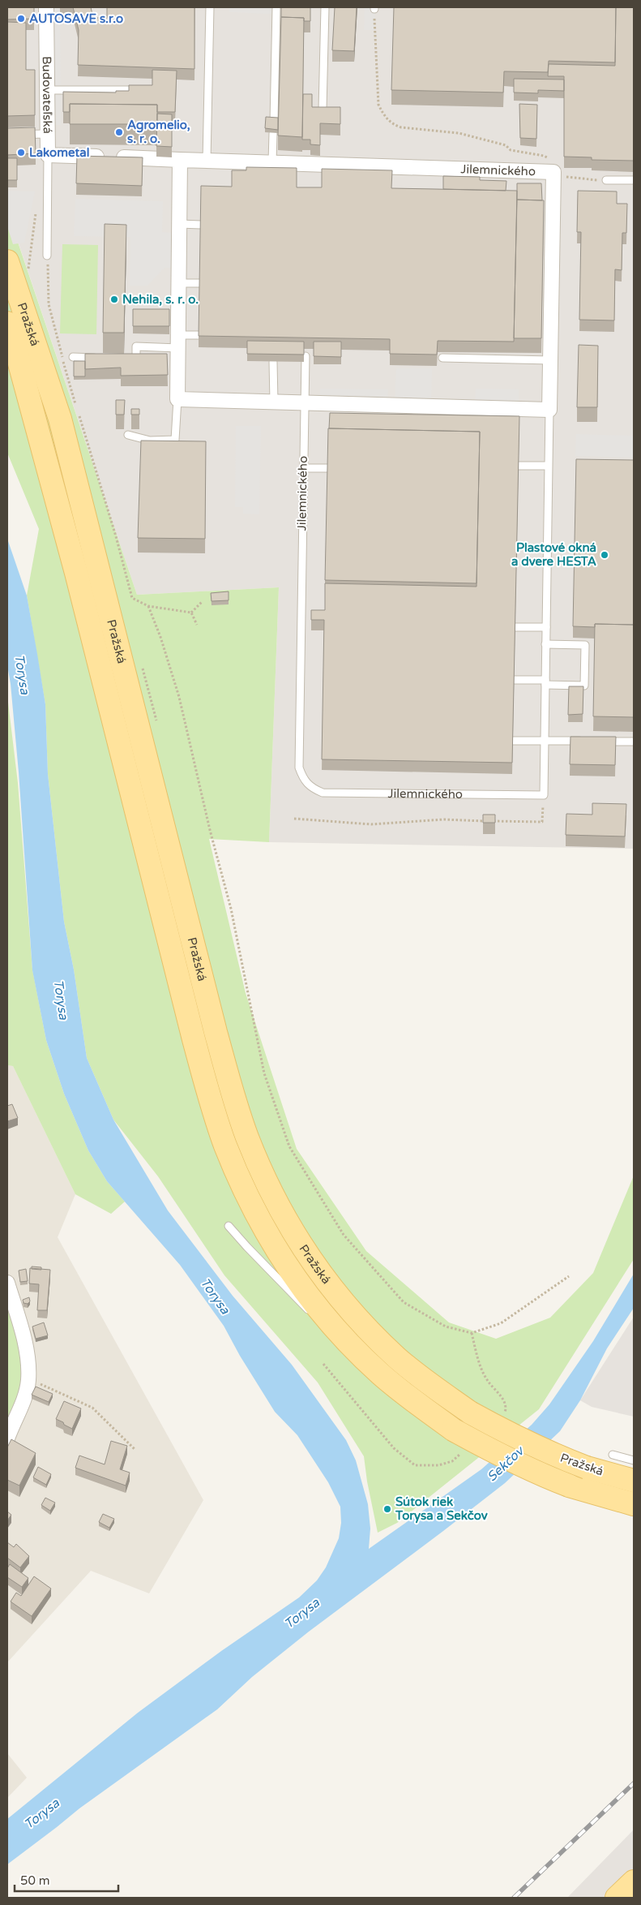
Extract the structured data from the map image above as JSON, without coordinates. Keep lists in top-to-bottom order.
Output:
{
  "streets": {
    "main road": ["Pražská"],
    "street": ["Budovateľská", "Jilemnického"]
  },
  "crossings": [
    ["Budovateľská", "Jilemnického"]
  ],
  "water": ["Torysa", "Sekčov"],
  "places": [
    "AUTOSAVE s.r.o",
    "Agromelio, s. r. o.",
    "Lakometal",
    "Nehila, s. r. o.",
    "Plastové okná a dvere HESTA",
    "Sútok riek Torysa a Sekčov"
  ],
  "scale_bar": "50 m"
}
